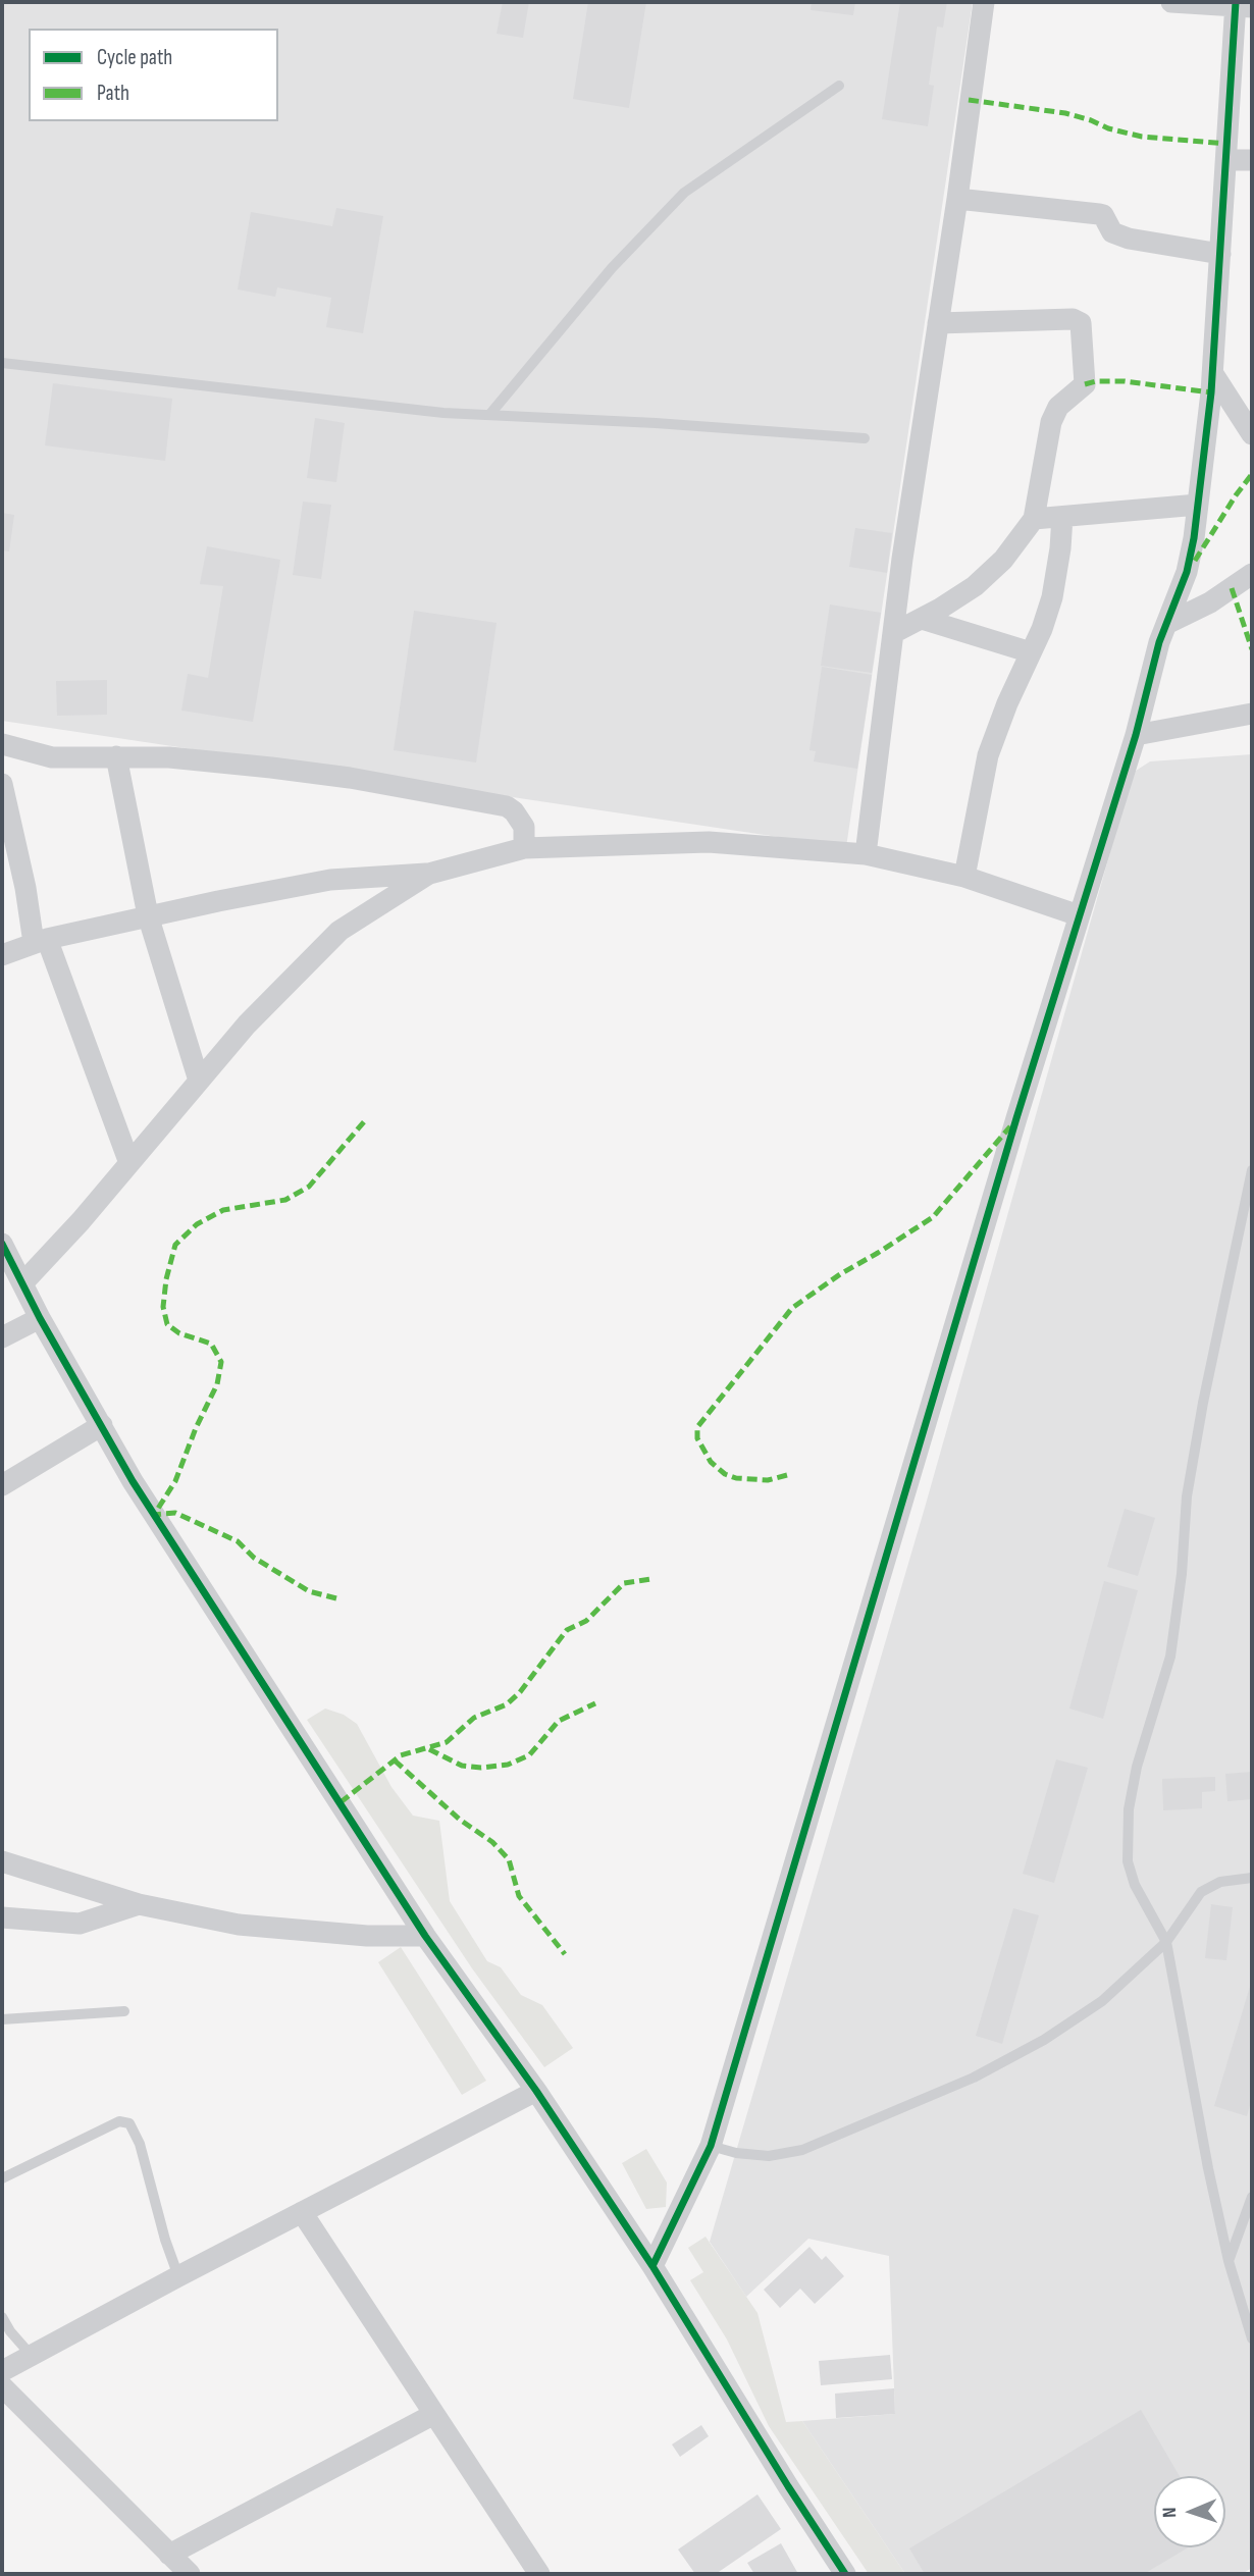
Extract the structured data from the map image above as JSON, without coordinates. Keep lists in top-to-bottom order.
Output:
{
  "legend": ["Cycle path", "Path"],
  "north": "left"
}
